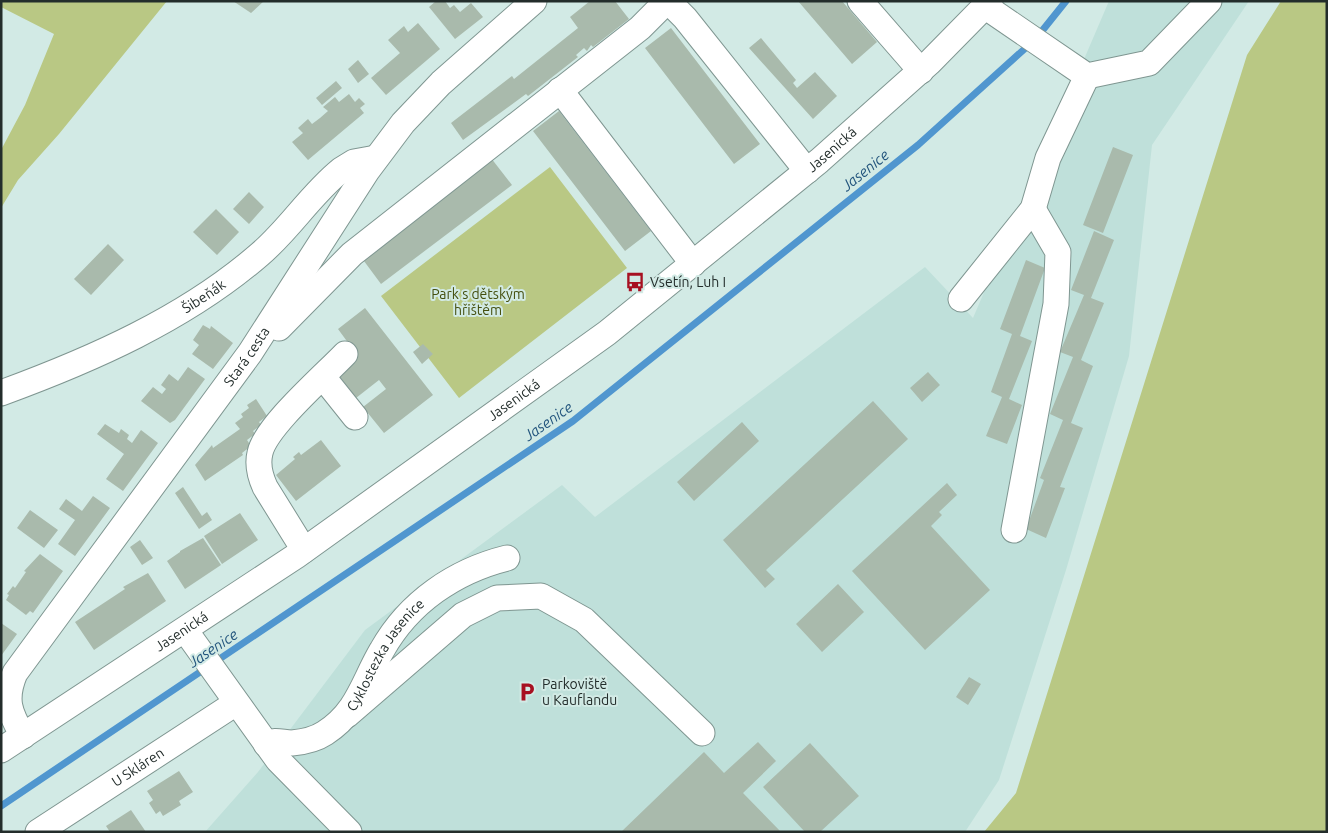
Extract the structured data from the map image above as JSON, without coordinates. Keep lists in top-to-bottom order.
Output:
{
  "streets": {
    "street": [
      "Jasenická",
      "Šibeňák",
      "Stará cesta",
      "Cyklostezka Jasenice",
      "U Skláren"
    ]
  },
  "crossings": [
    ["Jasenická", "Stará cesta"],
    ["Šibeňák", "Stará cesta"]
  ],
  "water": ["Jasenice"],
  "parks": ["Park s dětským hřištěm"],
  "places": {
    "bus stop": ["Vsetín, Luh I"],
    "parking": ["Parkoviště u Kauflandu"]
  }
}
